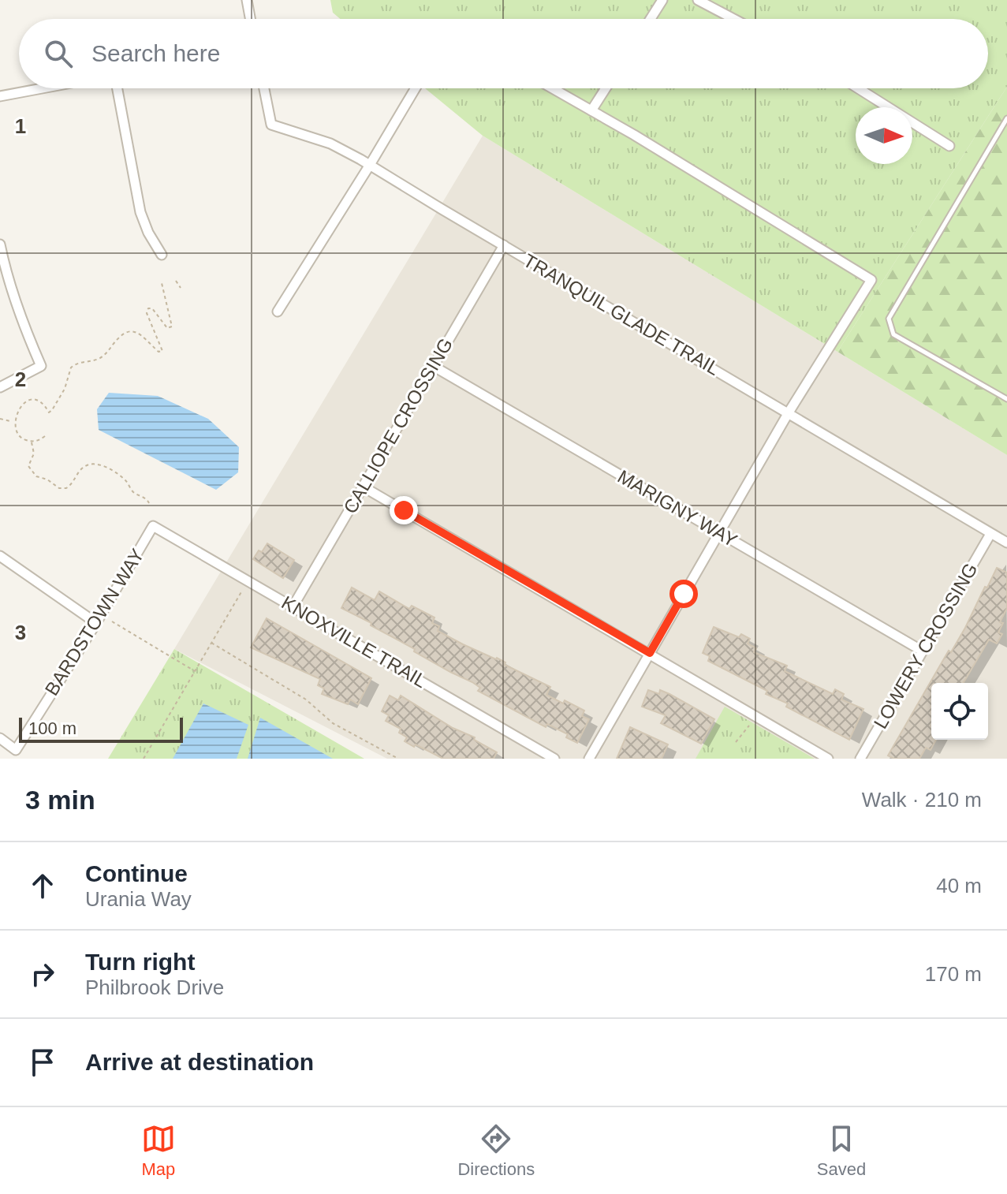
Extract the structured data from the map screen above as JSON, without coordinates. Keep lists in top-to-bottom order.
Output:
{
  "streets": {
    "street": [
      "TRANQUIL GLADE TRAIL",
      "CALLIOPE CROSSING",
      "MARIGNY WAY",
      "BARDSTOWN WAY",
      "KNOXVILLE TRAIL",
      "LOWERY CROSSING"
    ]
  },
  "crossings": [
    ["TRANQUIL GLADE TRAIL", "CALLIOPE CROSSING"],
    ["TRANQUIL GLADE TRAIL", "LOWERY CROSSING"],
    ["CALLIOPE CROSSING", "MARIGNY WAY"],
    ["CALLIOPE CROSSING", "KNOXVILLE TRAIL"],
    ["MARIGNY WAY", "LOWERY CROSSING"],
    ["BARDSTOWN WAY", "KNOXVILLE TRAIL"]
  ],
  "scale_bar": "100 m",
  "north": "right",
  "page": {
    "search": "Search here",
    "scale": "100 m",
    "heading": ["3 min", "Walk · 210 m"],
    "list": [
      ["Continue", "Urania Way", "40 m"],
      ["Turn right", "Philbrook Drive", "170 m"],
      "Arrive at destination"
    ],
    "nav": ["Map", "Directions", "Saved"]
  },
  "grid": {
    "rows": ["1", "2", "3"]
  }
}
